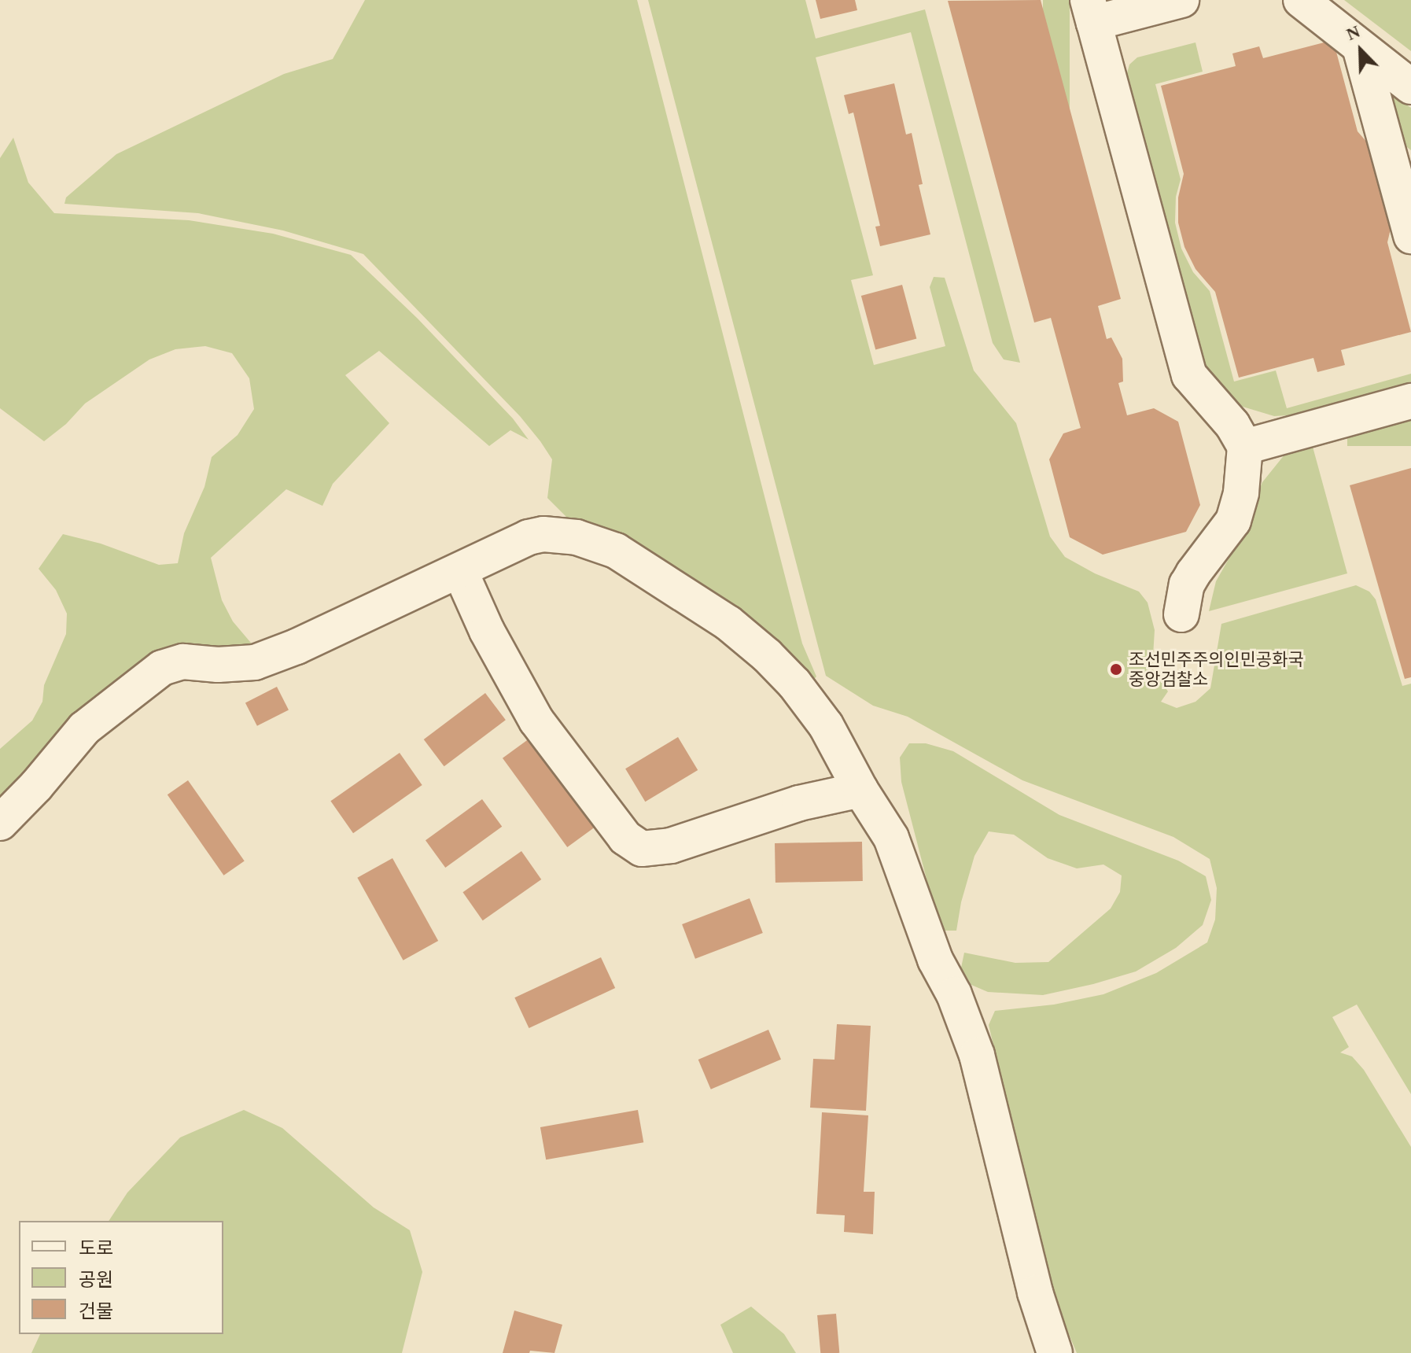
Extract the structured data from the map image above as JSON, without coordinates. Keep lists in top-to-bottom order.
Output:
{
  "places": ["조선민주주의인민공화국 중앙검찰소"],
  "legend": ["도로", "공원", "건물"],
  "north": "top left"
}
